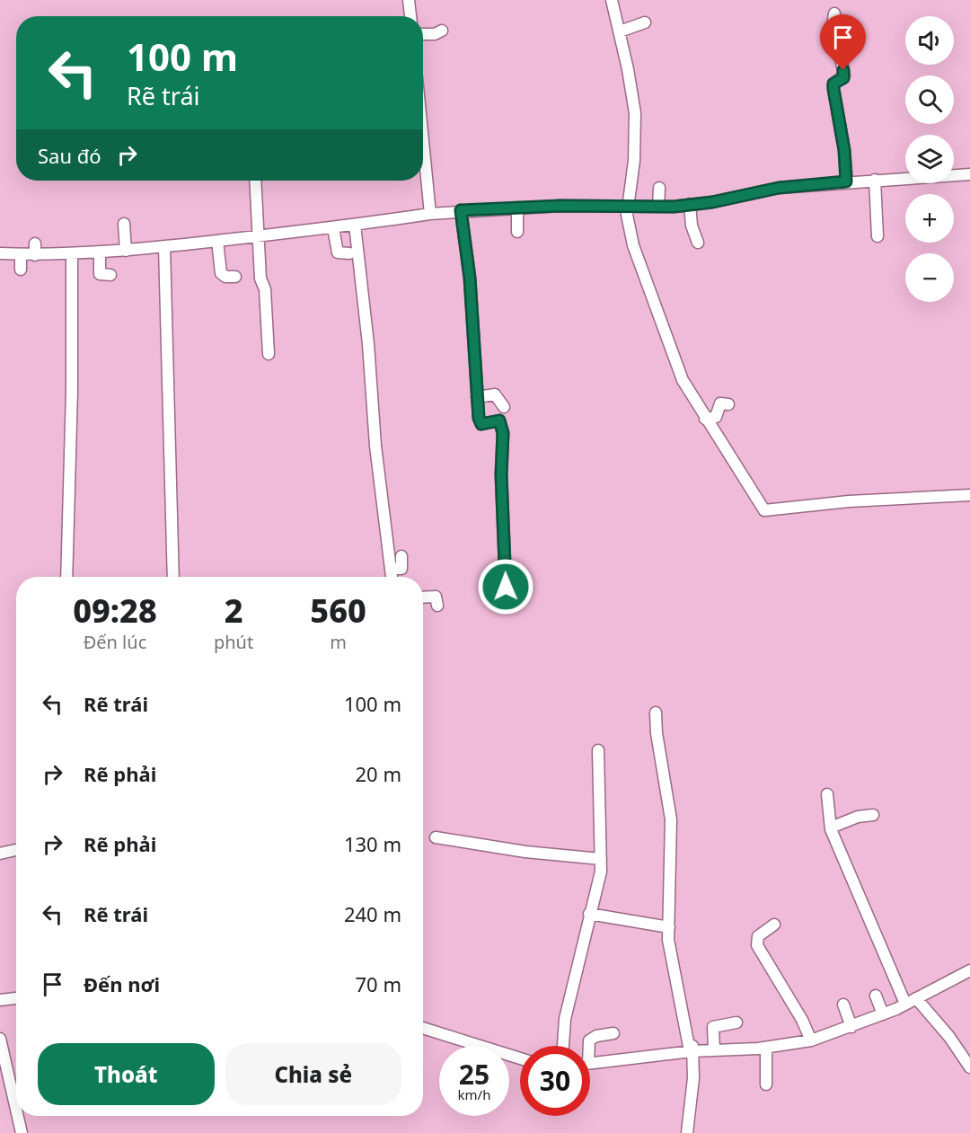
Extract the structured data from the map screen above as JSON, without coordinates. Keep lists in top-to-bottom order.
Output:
{
  "page": {
    "map_buttons": ["+", "−"],
    "turn": ["100 m", "Rẽ trái"],
    "then": "Sau đó",
    "eta": [
      "09:28",
      "Đến lúc",
      "2",
      "phút",
      "560",
      "m"
    ],
    "list": [
      {
        "name": "Rẽ trái",
        "value": "100 m"
      },
      {
        "name": "Rẽ phải",
        "value": "20 m"
      },
      {
        "name": "Rẽ phải",
        "value": "130 m"
      },
      {
        "name": "Rẽ trái",
        "value": "240 m"
      },
      {
        "name": "Đến nơi",
        "value": "70 m"
      }
    ],
    "buttons": ["Thoát", "Chia sẻ"],
    "speed": "25 km/h",
    "limit": "30"
  }
}
